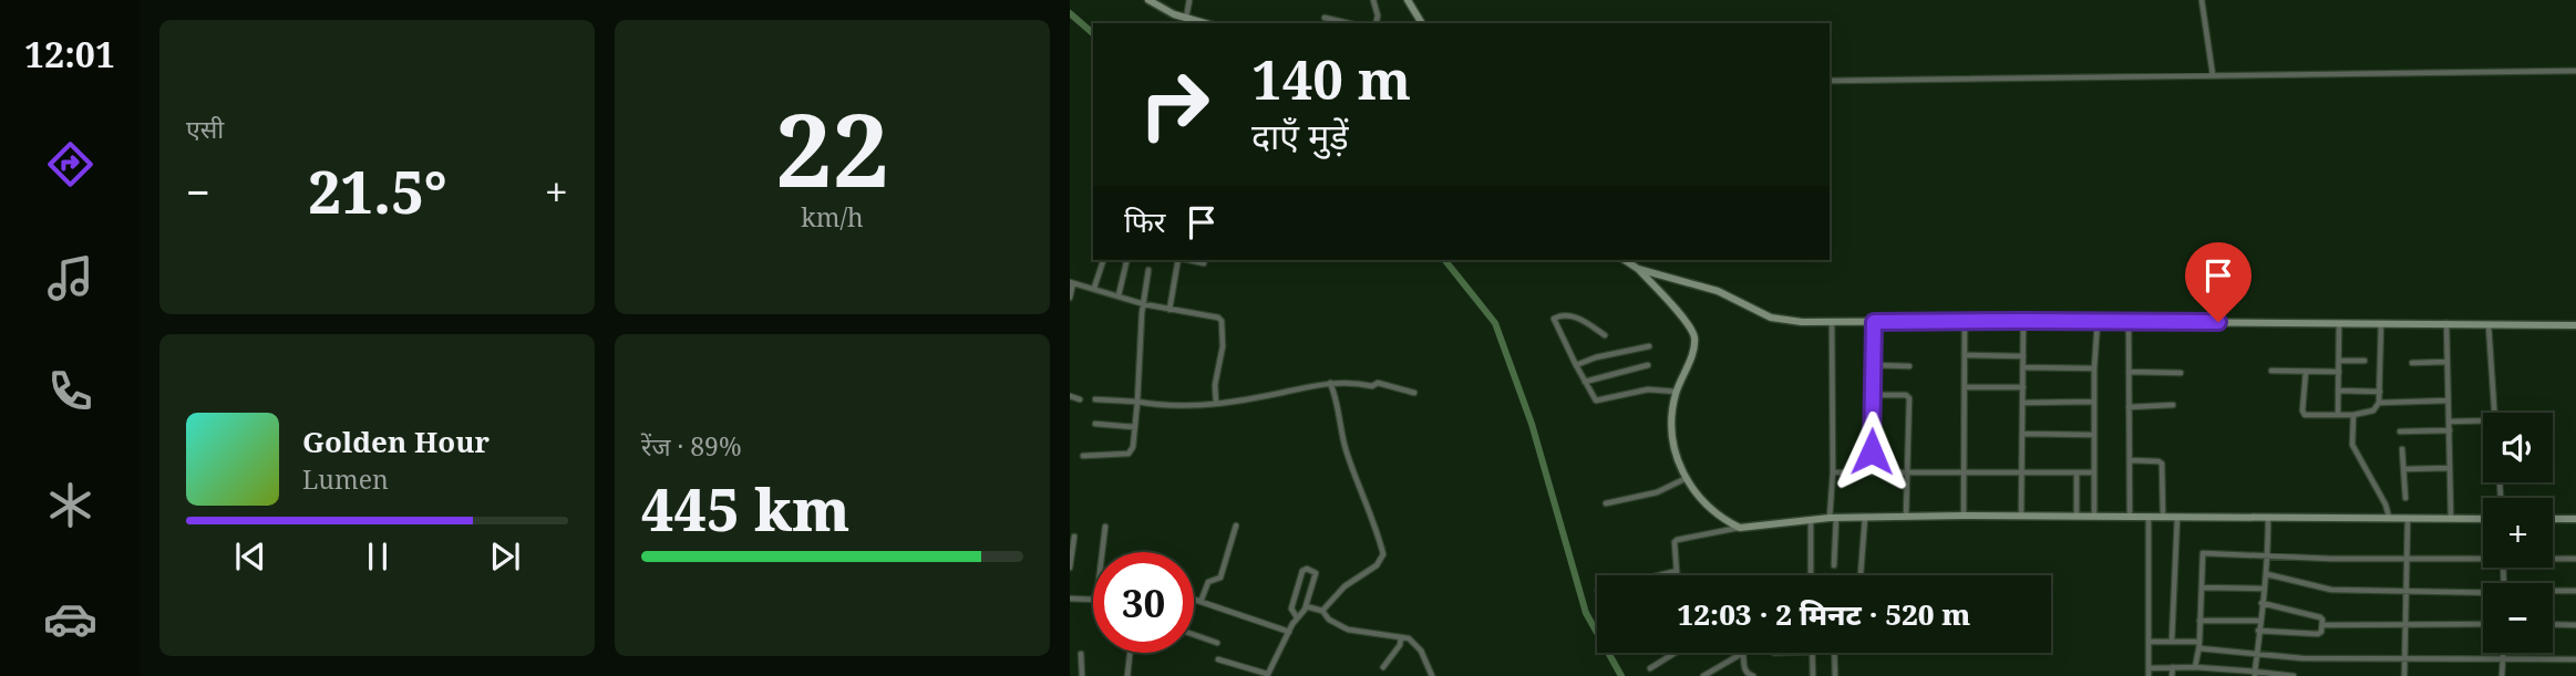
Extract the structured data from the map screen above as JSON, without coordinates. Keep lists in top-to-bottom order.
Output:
{
  "page": {
    "tabs": "12:01",
    "tile": [
      "एसी",
      ["22", "km/h"],
      ["रेंज · 89%", "445 km"]
    ],
    "turn": ["140 m", "दाएँ मुड़ें"],
    "heat": ["−", "21.5°", "+"],
    "then": "फिर",
    "song": ["Golden Hour", "Lumen"],
    "map_buttons": ["+", "−"],
    "limit": "30",
    "trip": "12:03 · 2 मिनट · 520 m"
  }
}
